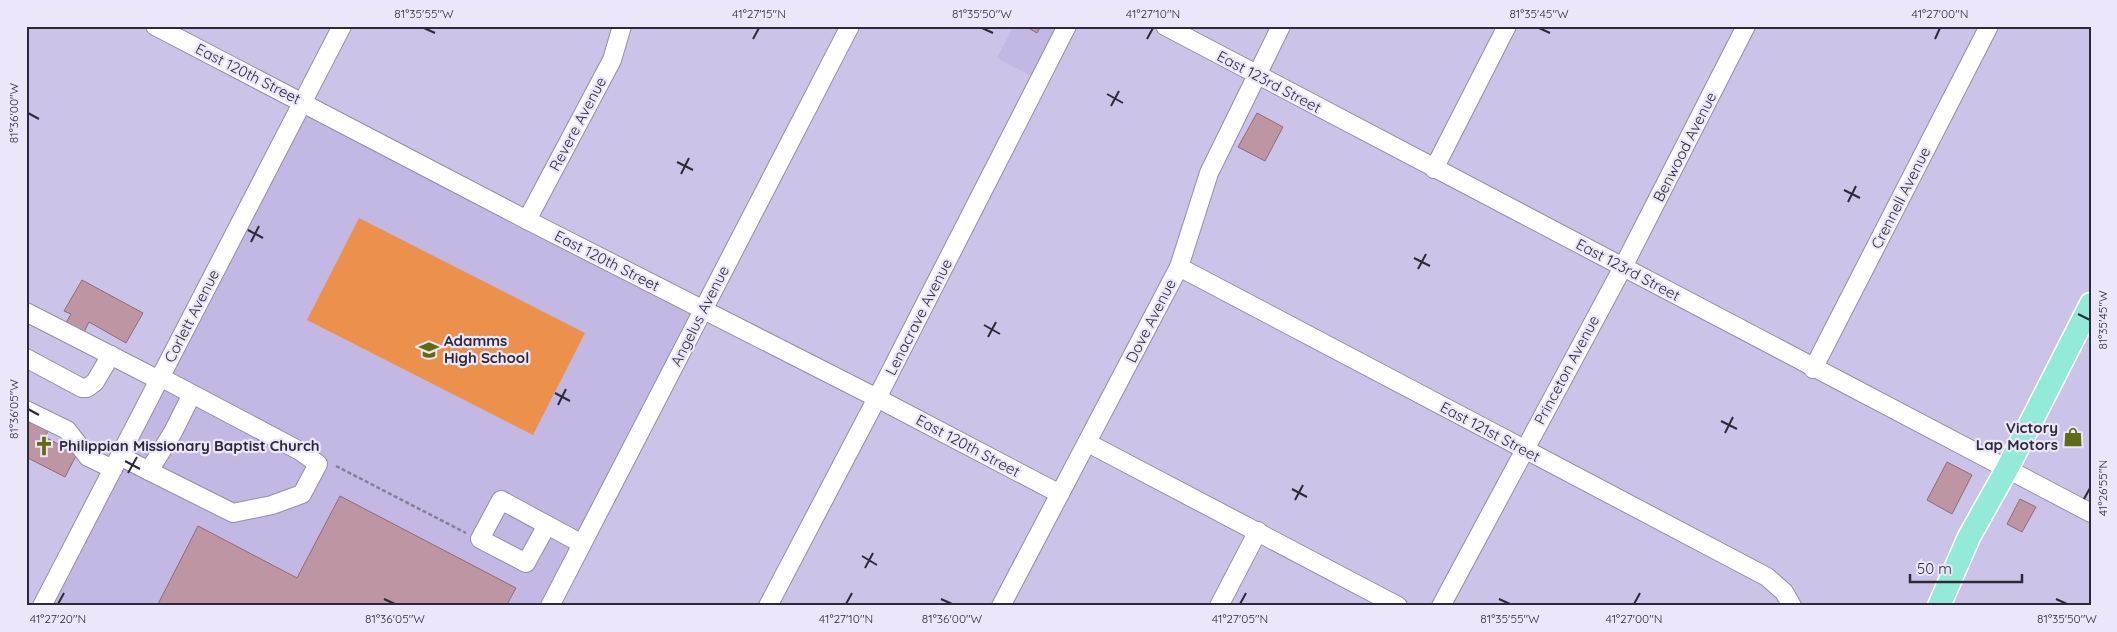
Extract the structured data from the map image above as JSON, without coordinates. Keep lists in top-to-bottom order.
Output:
{
  "streets": {
    "street": [
      "East 120th Street",
      "East 123rd Street",
      "Revere Avenue",
      "Benwood Avenue",
      "Crennell Avenue",
      "Corlett Avenue",
      "Angelus Avenue",
      "Lenacrave Avenue",
      "Dove Avenue",
      "Princeton Avenue",
      "East 121st Street"
    ]
  },
  "crossings": [
    ["East 120th Street", "Revere Avenue"],
    ["East 120th Street", "Corlett Avenue"],
    ["East 120th Street", "Angelus Avenue"],
    ["East 120th Street", "Lenacrave Avenue"],
    ["East 120th Street", "Dove Avenue"],
    ["East 123rd Street", "Benwood Avenue"],
    ["East 123rd Street", "Crennell Avenue"],
    ["East 123rd Street", "Dove Avenue"],
    ["East 123rd Street", "Princeton Avenue"],
    ["Benwood Avenue", "Princeton Avenue"],
    ["Dove Avenue", "East 121st Street"],
    ["Princeton Avenue", "East 121st Street"]
  ],
  "places": {
    "school or university": ["Adamms High School"],
    "shop": ["Victory Lap Motors"],
    "church": ["Philippian Missionary Baptist Church"]
  },
  "scale_bar": "50 m",
  "coordinates": [
    "81°35'55\"W",
    "41°27'15\"N",
    "81°35'50\"W",
    "41°27'10\"N",
    "81°35'45\"W",
    "41°27'00\"N",
    "81°36'00\"W",
    "81°36'05\"W",
    "41°26'55\"N",
    "41°27'20\"N",
    "41°27'05\"N"
  ]
}
